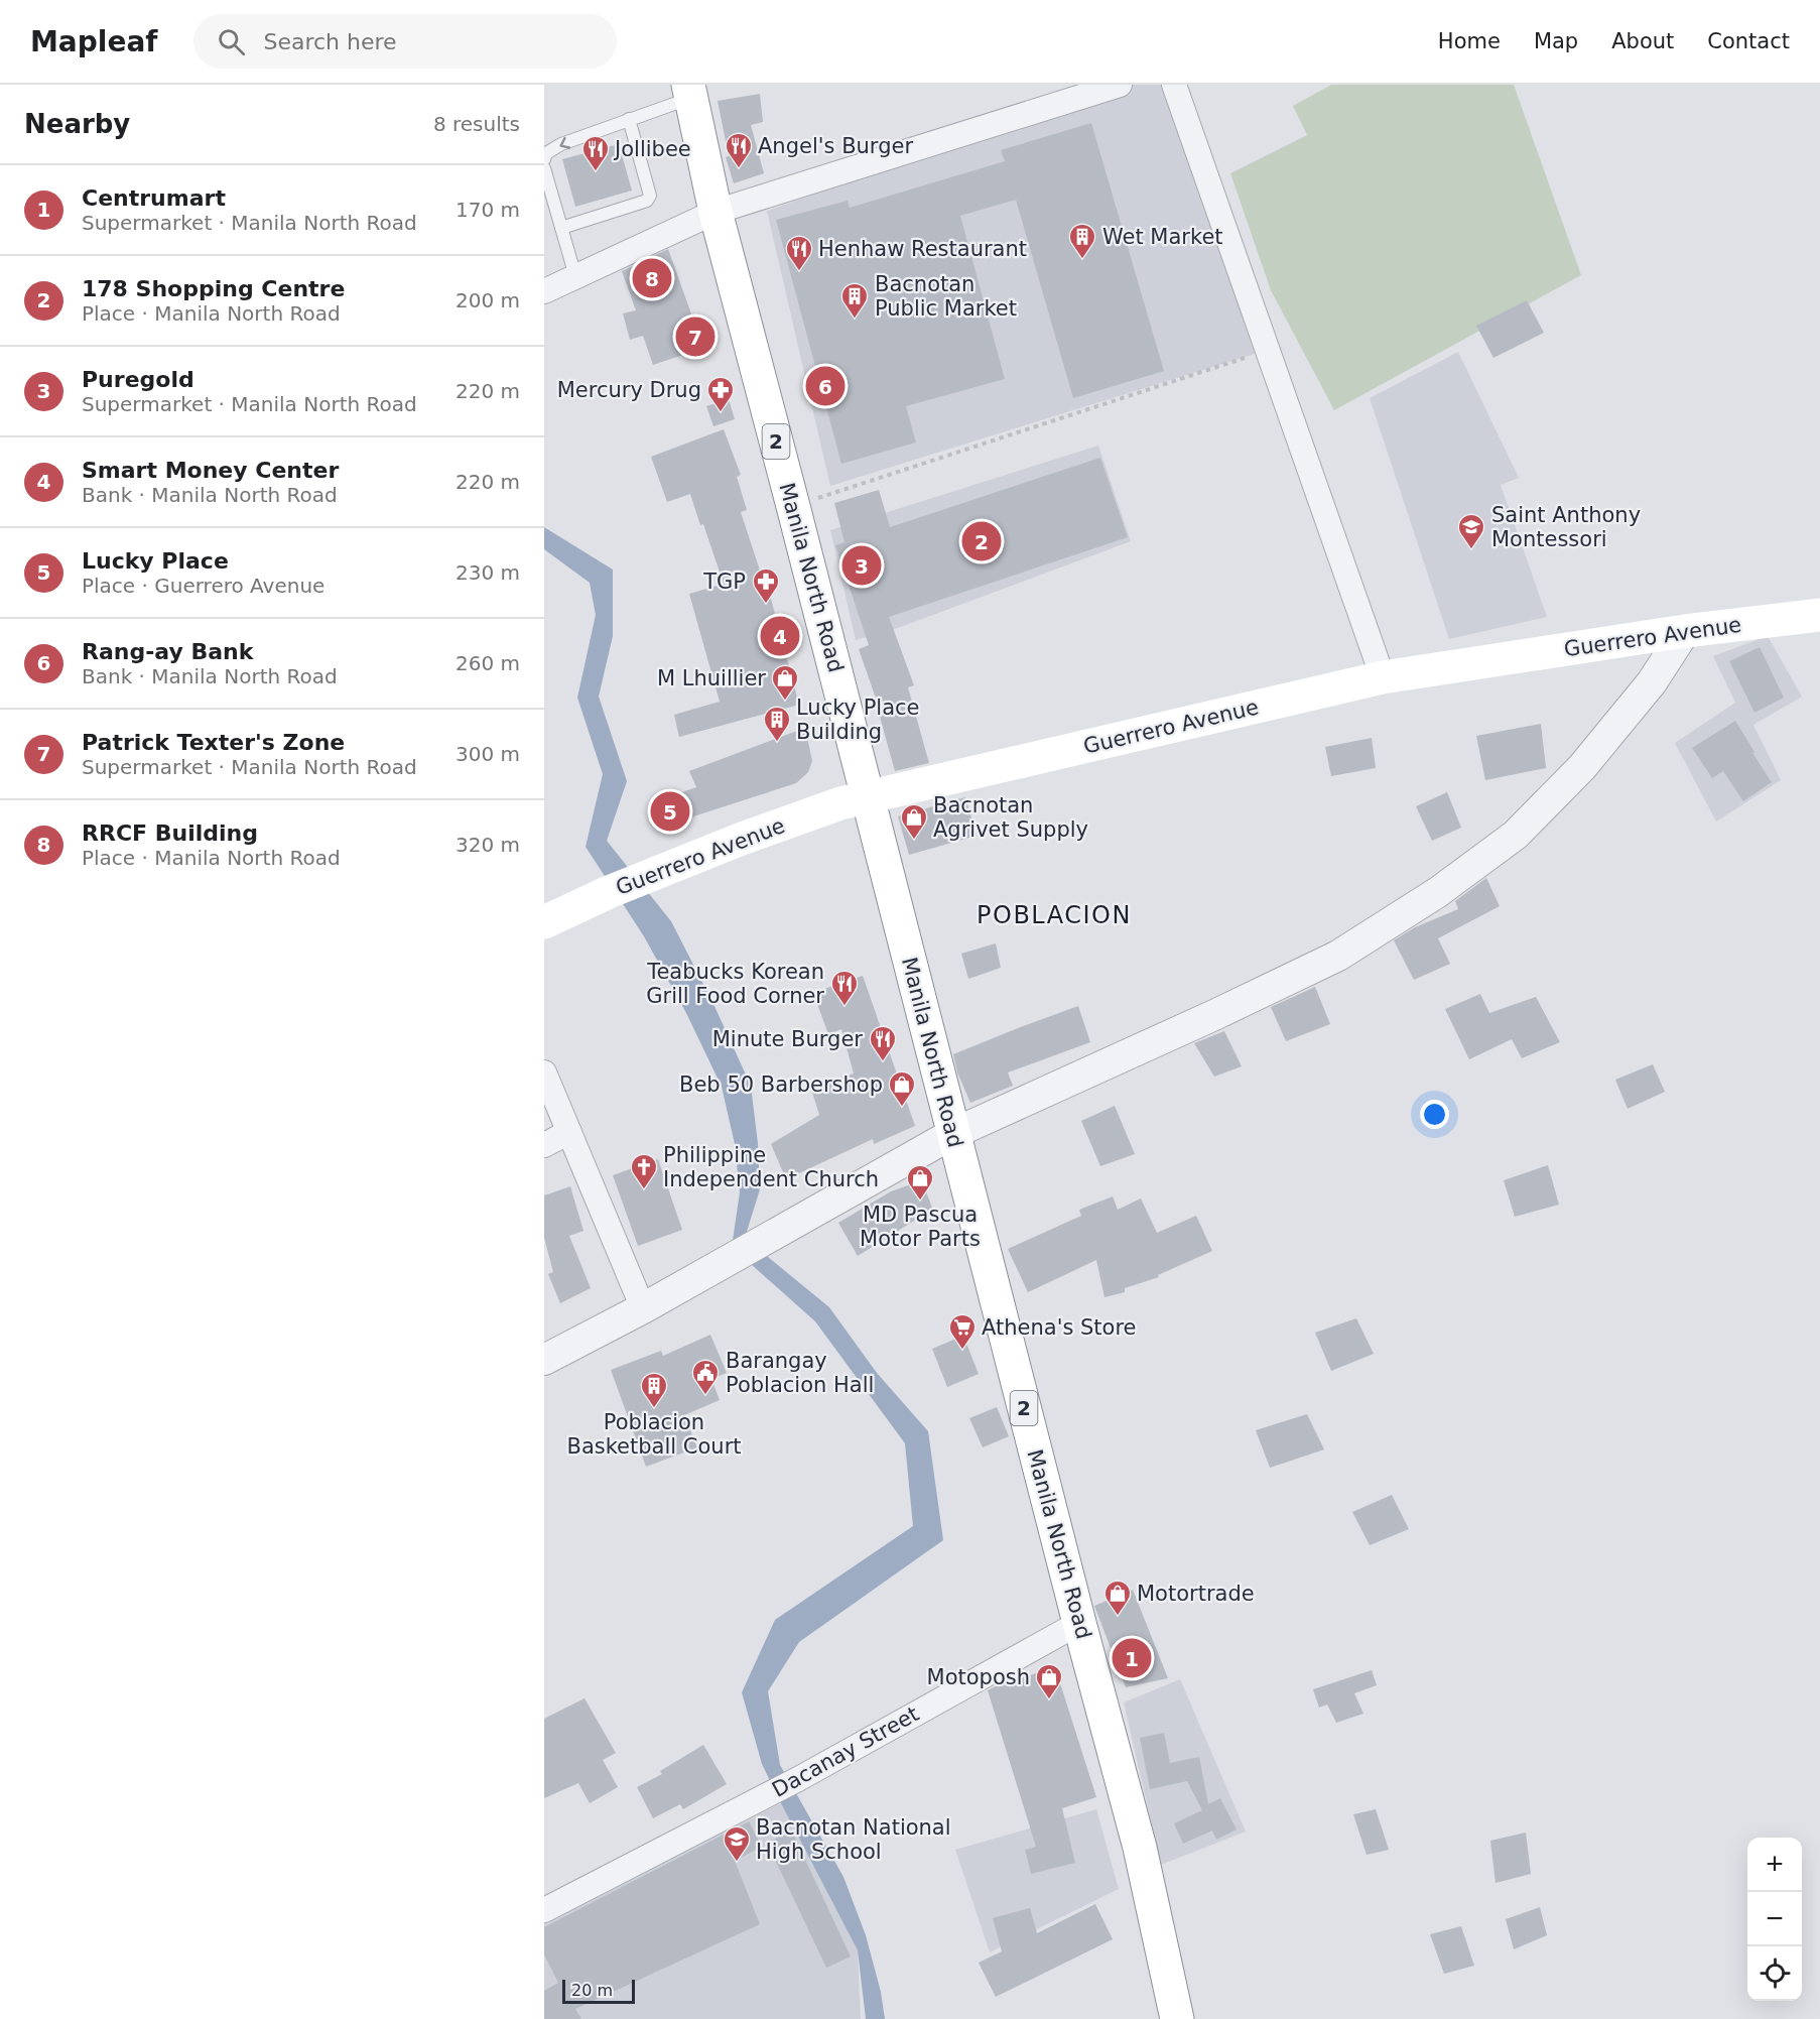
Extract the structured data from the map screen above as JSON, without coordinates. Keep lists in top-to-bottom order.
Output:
{
  "streets": {
    "main road": ["2", "Manila North Road", "Guerrero Avenue"],
    "street": ["Dacanay Street"]
  },
  "crossings": [
    ["Manila North Road", "Guerrero Avenue"],
    ["Manila North Road", "Dacanay Street"]
  ],
  "districts": ["POBLACION"],
  "places": {
    "restaurant": [
      "Angel's Burger",
      "Jollibee",
      "Henhaw Restaurant",
      "Teabucks Korean Grill Food Corner",
      "Minute Burger"
    ],
    "building": [
      "Wet Market",
      "Bacnotan Public Market",
      "Lucky Place Building",
      "Poblacion Basketball Court"
    ],
    "pharmacy": ["Mercury Drug", "TGP"],
    "school or university": ["Saint Anthony Montessori", "Bacnotan National High School"],
    "shop": [
      "M Lhuillier",
      "Bacnotan Agrivet Supply",
      "Beb 50 Barbershop",
      "MD Pascua Motor Parts",
      "Motortrade",
      "Motoposh"
    ],
    "church": ["Philippine Independent Church"],
    "supermarket": ["Athena's Store"],
    "public building": ["Barangay Poblacion Hall"]
  },
  "scale_bar": "20 m",
  "page": {
    "header": "Mapleaf",
    "search": "Search here",
    "nav": [
      "Home",
      "Map",
      "About",
      "Contact"
    ],
    "heading": ["Nearby", "8 results"],
    "list": [
      {
        "mark": "1",
        "name": "Centrumart",
        "note": "Supermarket · Manila North Road",
        "value": "170 m"
      },
      {
        "mark": "2",
        "name": "178 Shopping Centre",
        "note": "Place · Manila North Road",
        "value": "200 m"
      },
      {
        "mark": "3",
        "name": "Puregold",
        "note": "Supermarket · Manila North Road",
        "value": "220 m"
      },
      {
        "mark": "4",
        "name": "Smart Money Center",
        "note": "Bank · Manila North Road",
        "value": "220 m"
      },
      {
        "mark": "5",
        "name": "Lucky Place",
        "note": "Place · Guerrero Avenue",
        "value": "230 m"
      },
      {
        "mark": "6",
        "name": "Rang-ay Bank",
        "note": "Bank · Manila North Road",
        "value": "260 m"
      },
      {
        "mark": "7",
        "name": "Patrick Texter's Zone",
        "note": "Supermarket · Manila North Road",
        "value": "300 m"
      },
      {
        "mark": "8",
        "name": "RRCF Building",
        "note": "Place · Manila North Road",
        "value": "320 m"
      }
    ],
    "pins": [
      "8",
      "7",
      "6",
      "2",
      "3",
      "4",
      "5",
      "1"
    ],
    "map_buttons": ["+", "−"],
    "scale": "20 m"
  }
}
